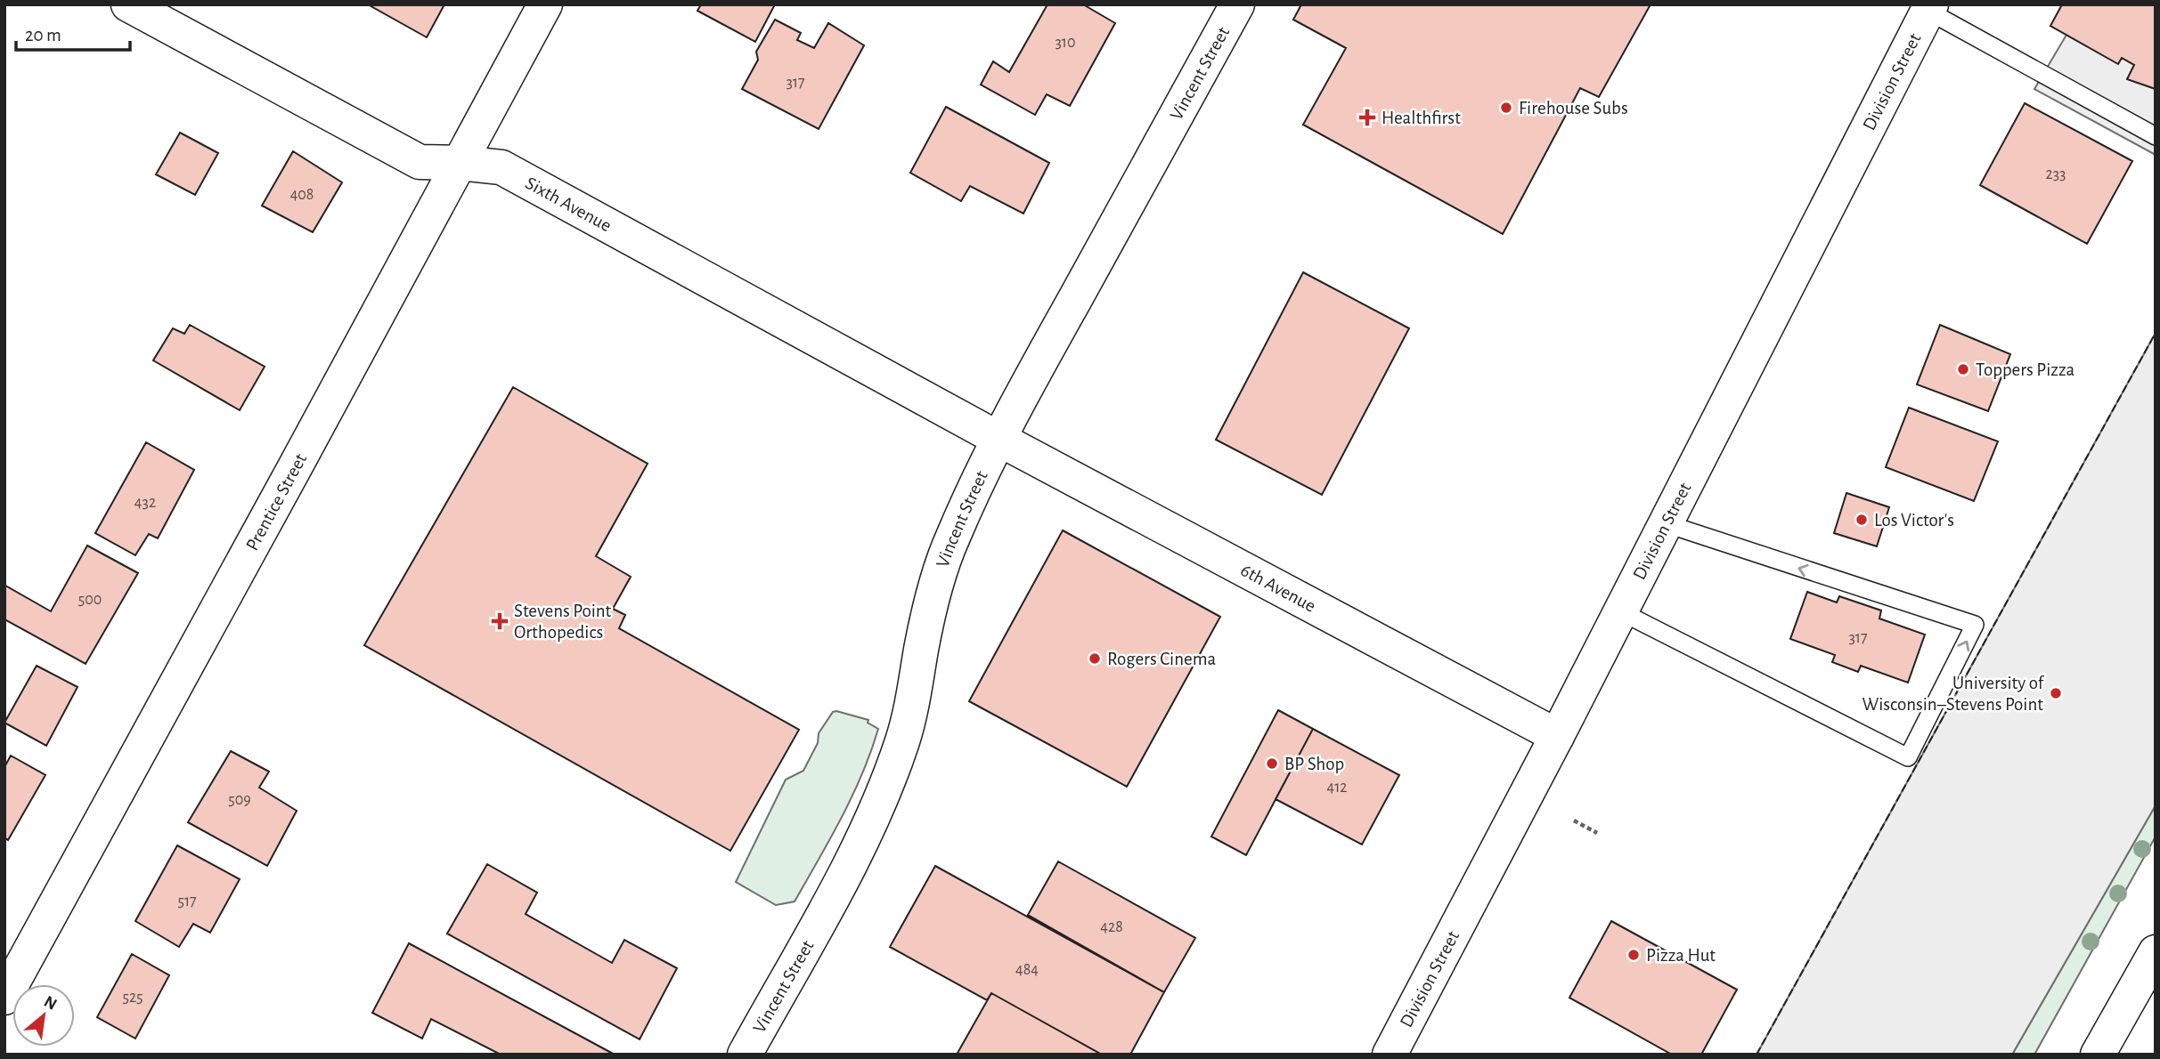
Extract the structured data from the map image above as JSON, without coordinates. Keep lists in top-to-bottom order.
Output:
{
  "streets": {
    "street": [
      "Vincent Street",
      "Division Street",
      "Sixth Avenue",
      "Prentice Street",
      "6th Avenue"
    ]
  },
  "crossings": [
    ["Vincent Street", "Sixth Avenue"],
    ["Vincent Street", "6th Avenue"],
    ["Division Street", "6th Avenue"],
    ["Sixth Avenue", "Prentice Street"],
    ["Sixth Avenue", "6th Avenue"]
  ],
  "places": {
    "other": [
      "Firehouse Subs",
      "Toppers Pizza",
      "Los Victor's",
      "Rogers Cinema",
      "University of Wisconsin–Stevens Point",
      "BP Shop",
      "Pizza Hut"
    ],
    "health": ["Healthfirst", "Stevens Point Orthopedics"]
  },
  "house_numbers": [
    "310",
    "317",
    "233",
    "408",
    "432",
    "500",
    "317",
    "412",
    "509",
    "517",
    "428",
    "484",
    "525"
  ],
  "scale_bar": "20 m",
  "north": "top right"
}
